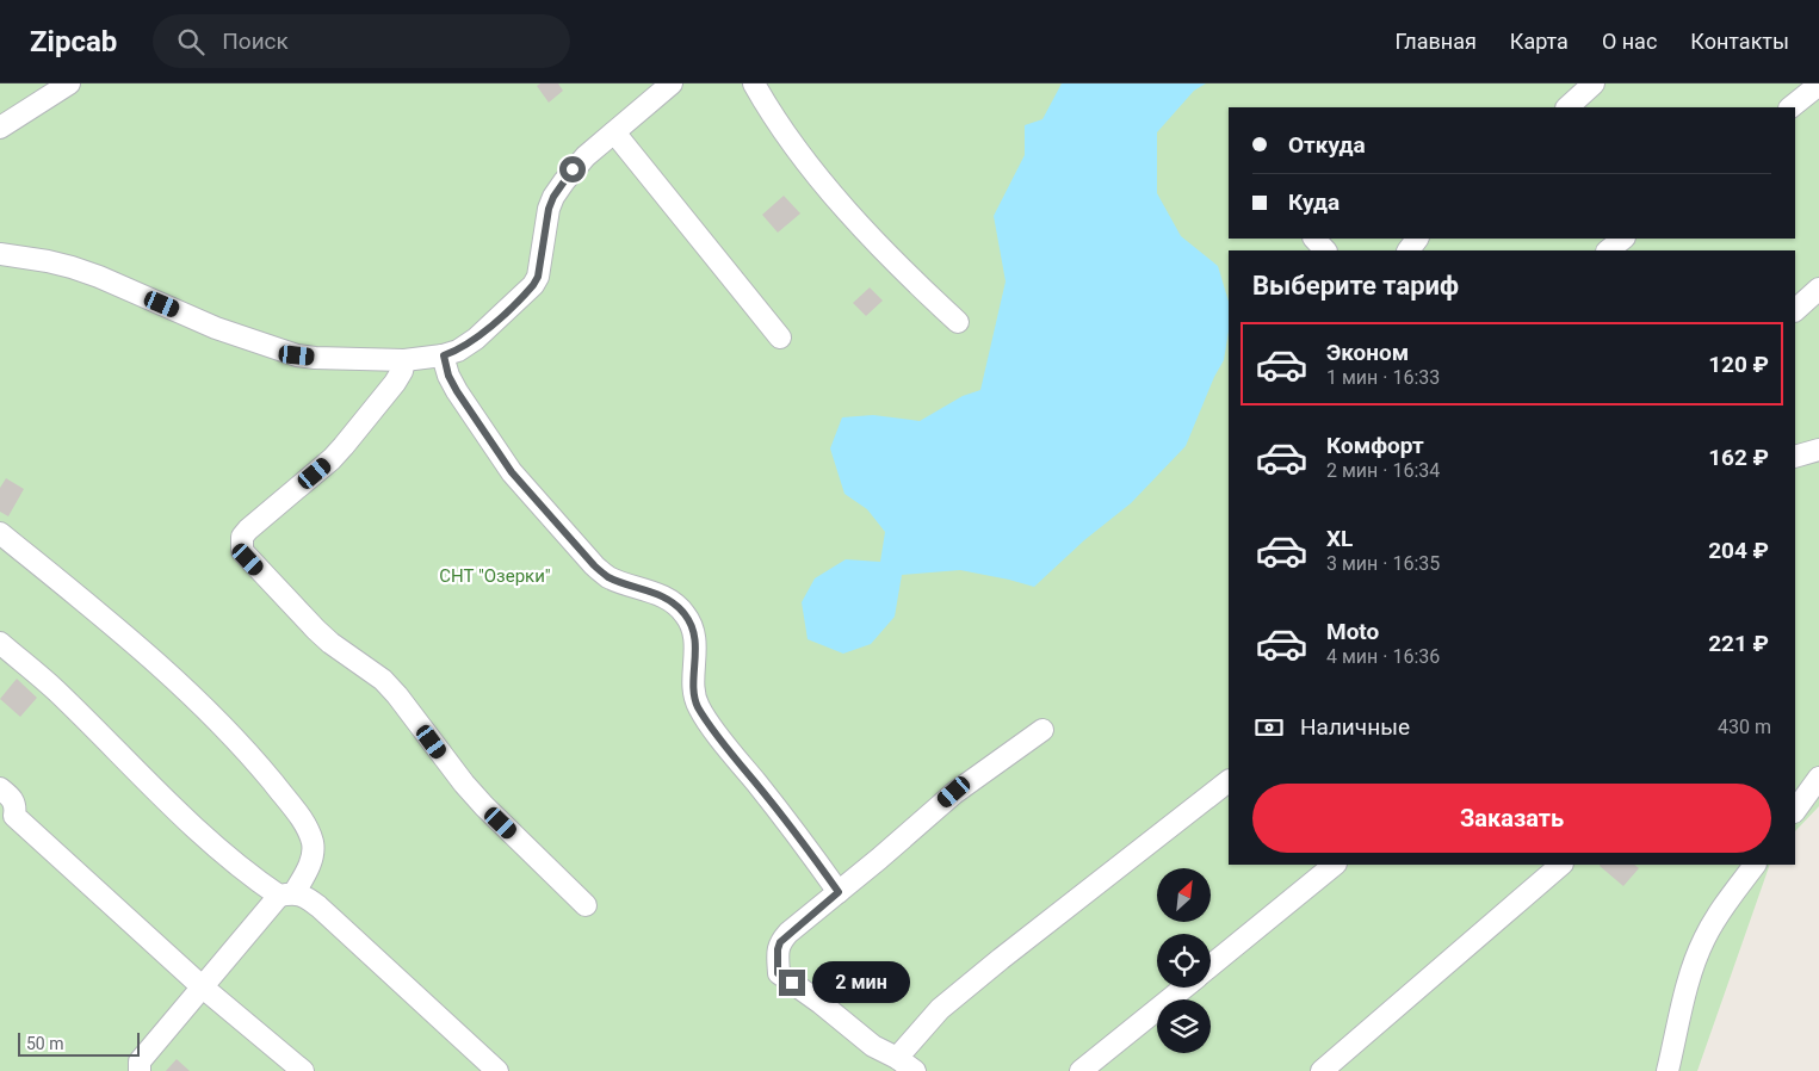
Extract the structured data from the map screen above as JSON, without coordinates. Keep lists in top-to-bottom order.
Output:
{
  "parks": ["СНТ \"Озерки\""],
  "scale_bar": "50 m",
  "north": "top right",
  "page": {
    "header": "Zipcab",
    "search": "Поиск",
    "nav": [
      "Главная",
      "Карта",
      "О нас",
      "Контакты"
    ],
    "banner": ["Откуда", "Куда"],
    "heading": "Выберите тариф",
    "list": [
      {
        "name": "Эконом",
        "note": "1 мин · 16:33",
        "value": "120 ₽"
      },
      {
        "name": "Комфорт",
        "note": "2 мин · 16:34",
        "value": "162 ₽"
      },
      {
        "name": "XL",
        "note": "3 мин · 16:35",
        "value": "204 ₽"
      },
      {
        "name": "Moto",
        "note": "4 мин · 16:36",
        "value": "221 ₽"
      }
    ],
    "pay": ["Наличные", "430 m"],
    "buttons": "Заказать",
    "bubble": "2 мин",
    "scale": "50 m"
  }
}
